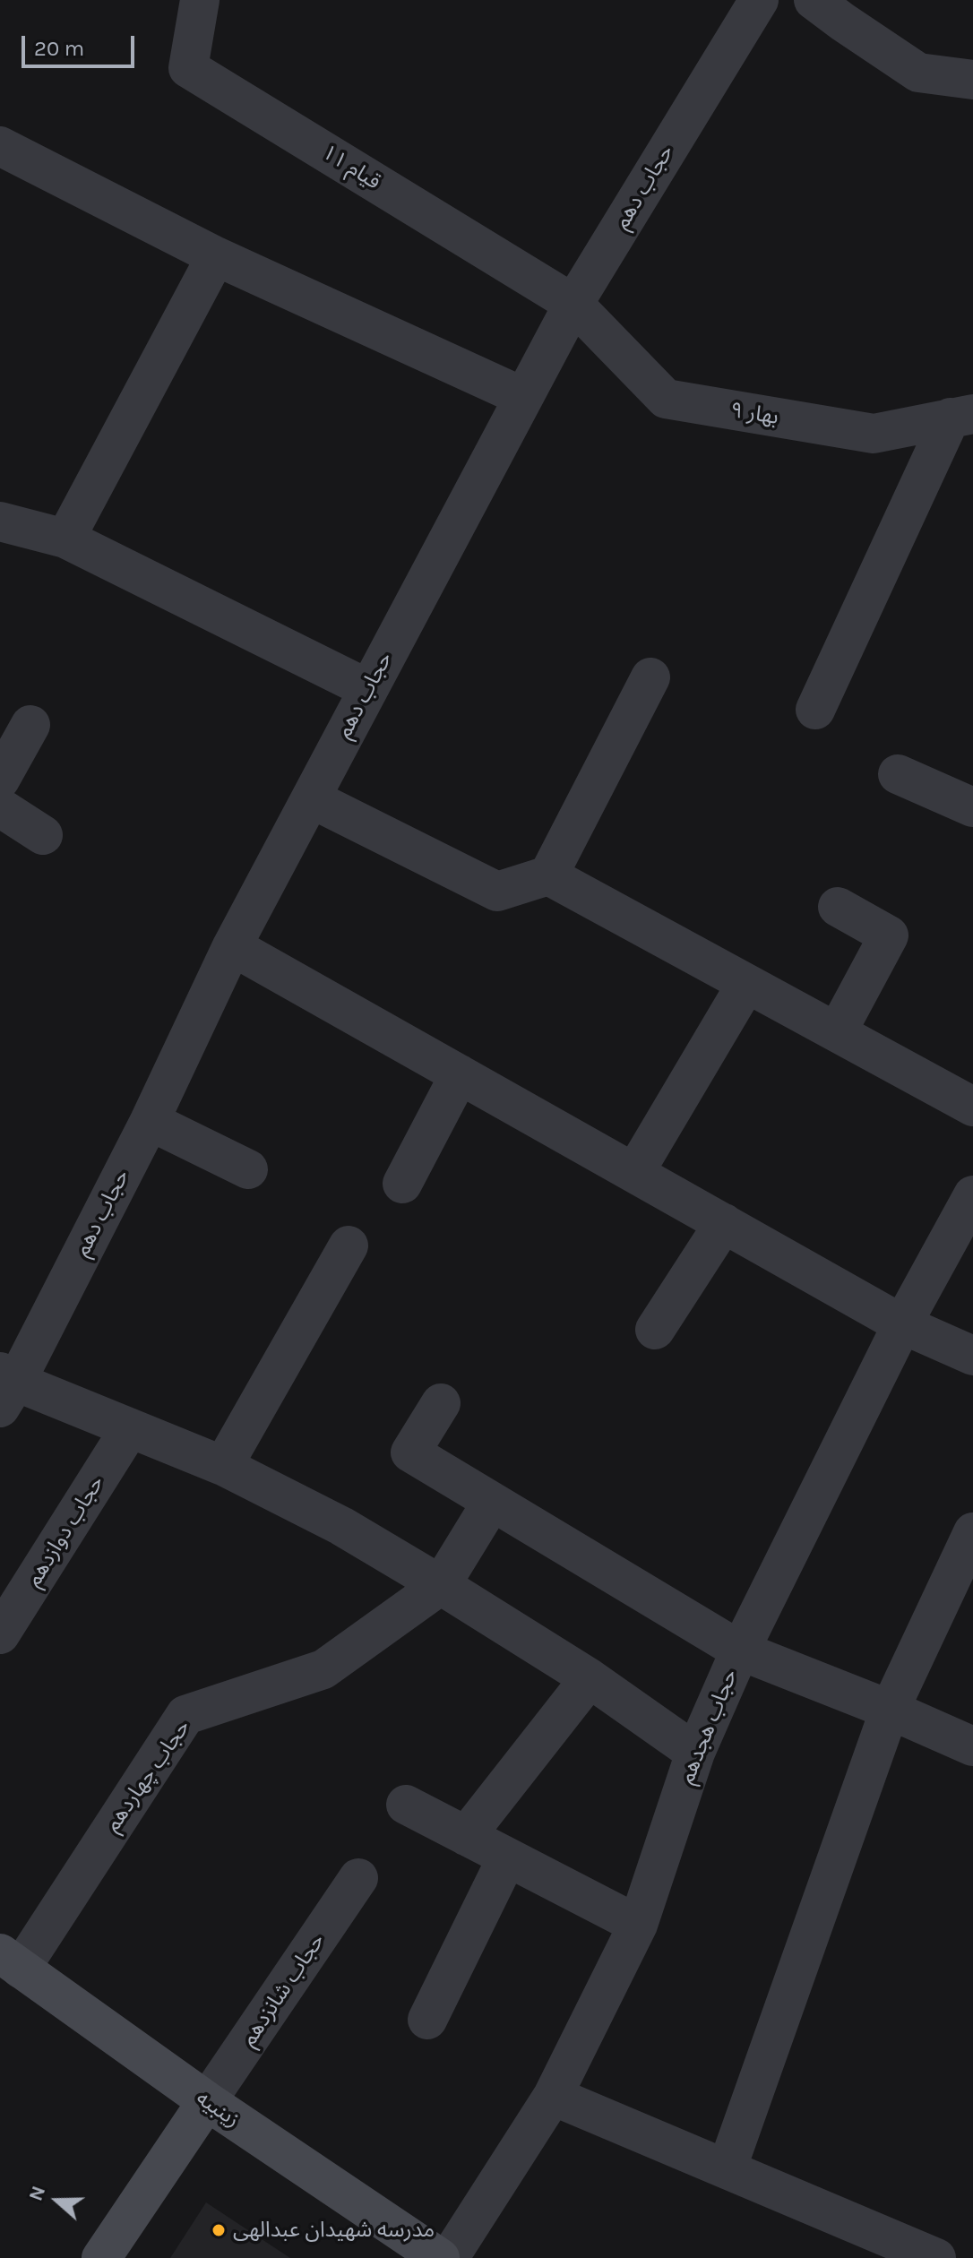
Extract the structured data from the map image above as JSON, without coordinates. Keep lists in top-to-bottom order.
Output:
{
  "streets": {
    "main road": ["زینبیه"],
    "street": [
      "قیام ۱۱",
      "حجاب دهم",
      "بهار ۹",
      "حجاب دوازدهم",
      "حجاب هجدهم",
      "حجاب چهاردهم",
      "حجاب شانزدهم"
    ]
  },
  "crossings": [
    ["قیام ۱۱", "حجاب دهم"],
    ["قیام ۱۱", "بهار ۹"],
    ["حجاب دهم", "بهار ۹"],
    ["حجاب چهاردهم", "زینبیه"],
    ["حجاب شانزدهم", "زینبیه"]
  ],
  "places": ["مدرسه شهیدان عبدالهی"],
  "scale_bar": "20 m",
  "north": "left"
}
